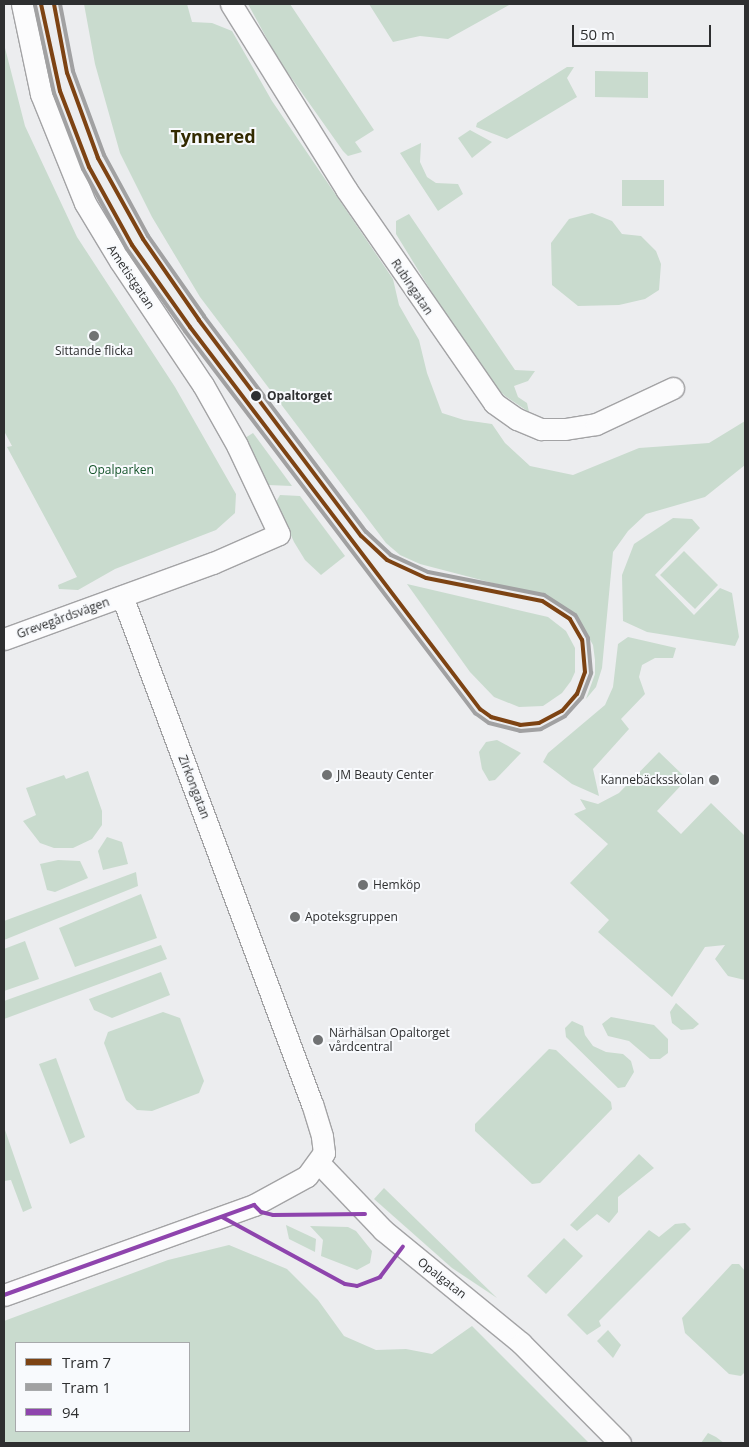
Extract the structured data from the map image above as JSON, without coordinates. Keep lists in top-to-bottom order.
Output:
{
  "streets": {
    "street": [
      "Ametistgatan",
      "Rubingatan",
      "Grevegårdsvägen",
      "Zirkongatan",
      "Opalgatan"
    ]
  },
  "crossings": [
    ["Ametistgatan", "Grevegårdsvägen"],
    ["Ametistgatan", "Zirkongatan"],
    ["Grevegårdsvägen", "Zirkongatan"],
    ["Zirkongatan", "Opalgatan"]
  ],
  "districts": ["Tynnered"],
  "parks": ["Opalparken"],
  "places": [
    "Sittande flicka",
    "Opaltorget",
    "JM Beauty Center",
    "Kannebäcksskolan",
    "Hemköp",
    "Apoteksgruppen",
    "Närhälsan Opaltorget vårdcentral"
  ],
  "lines": ["tram line 7", "tram line 1", "transit line 94"],
  "legend": ["Tram 7", "Tram 1", "94"],
  "scale_bar": "50 m"
}
